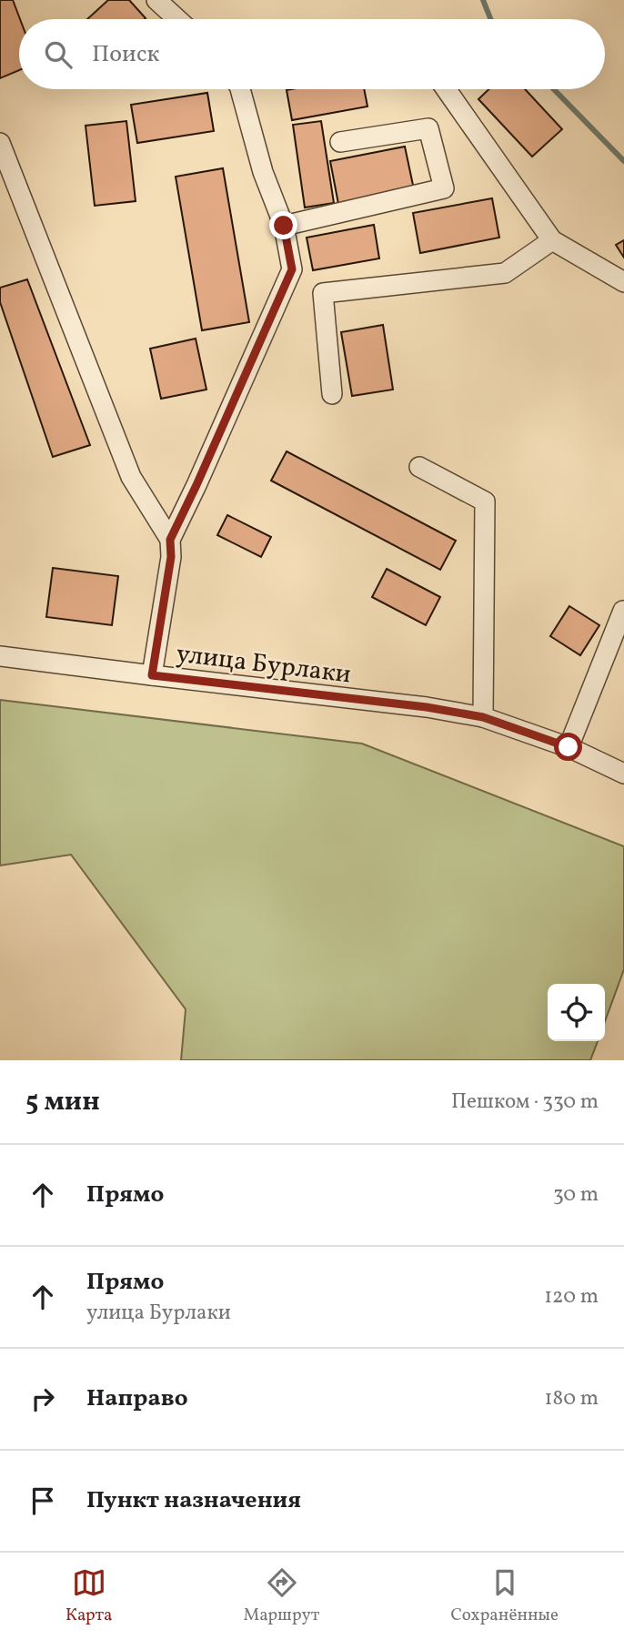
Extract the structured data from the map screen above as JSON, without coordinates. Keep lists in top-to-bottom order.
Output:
{
  "streets": {
    "street": ["улица Бурлаки"]
  },
  "page": {
    "search": "Поиск",
    "heading": ["5 мин", "Пешком · 330 m"],
    "list": [
      ["Прямо", "30 m"],
      ["Прямо", "улица Бурлаки", "120 m"],
      ["Направо", "180 m"],
      "Пункт назначения"
    ],
    "nav": ["Карта", "Маршрут", "Сохранённые"]
  }
}
